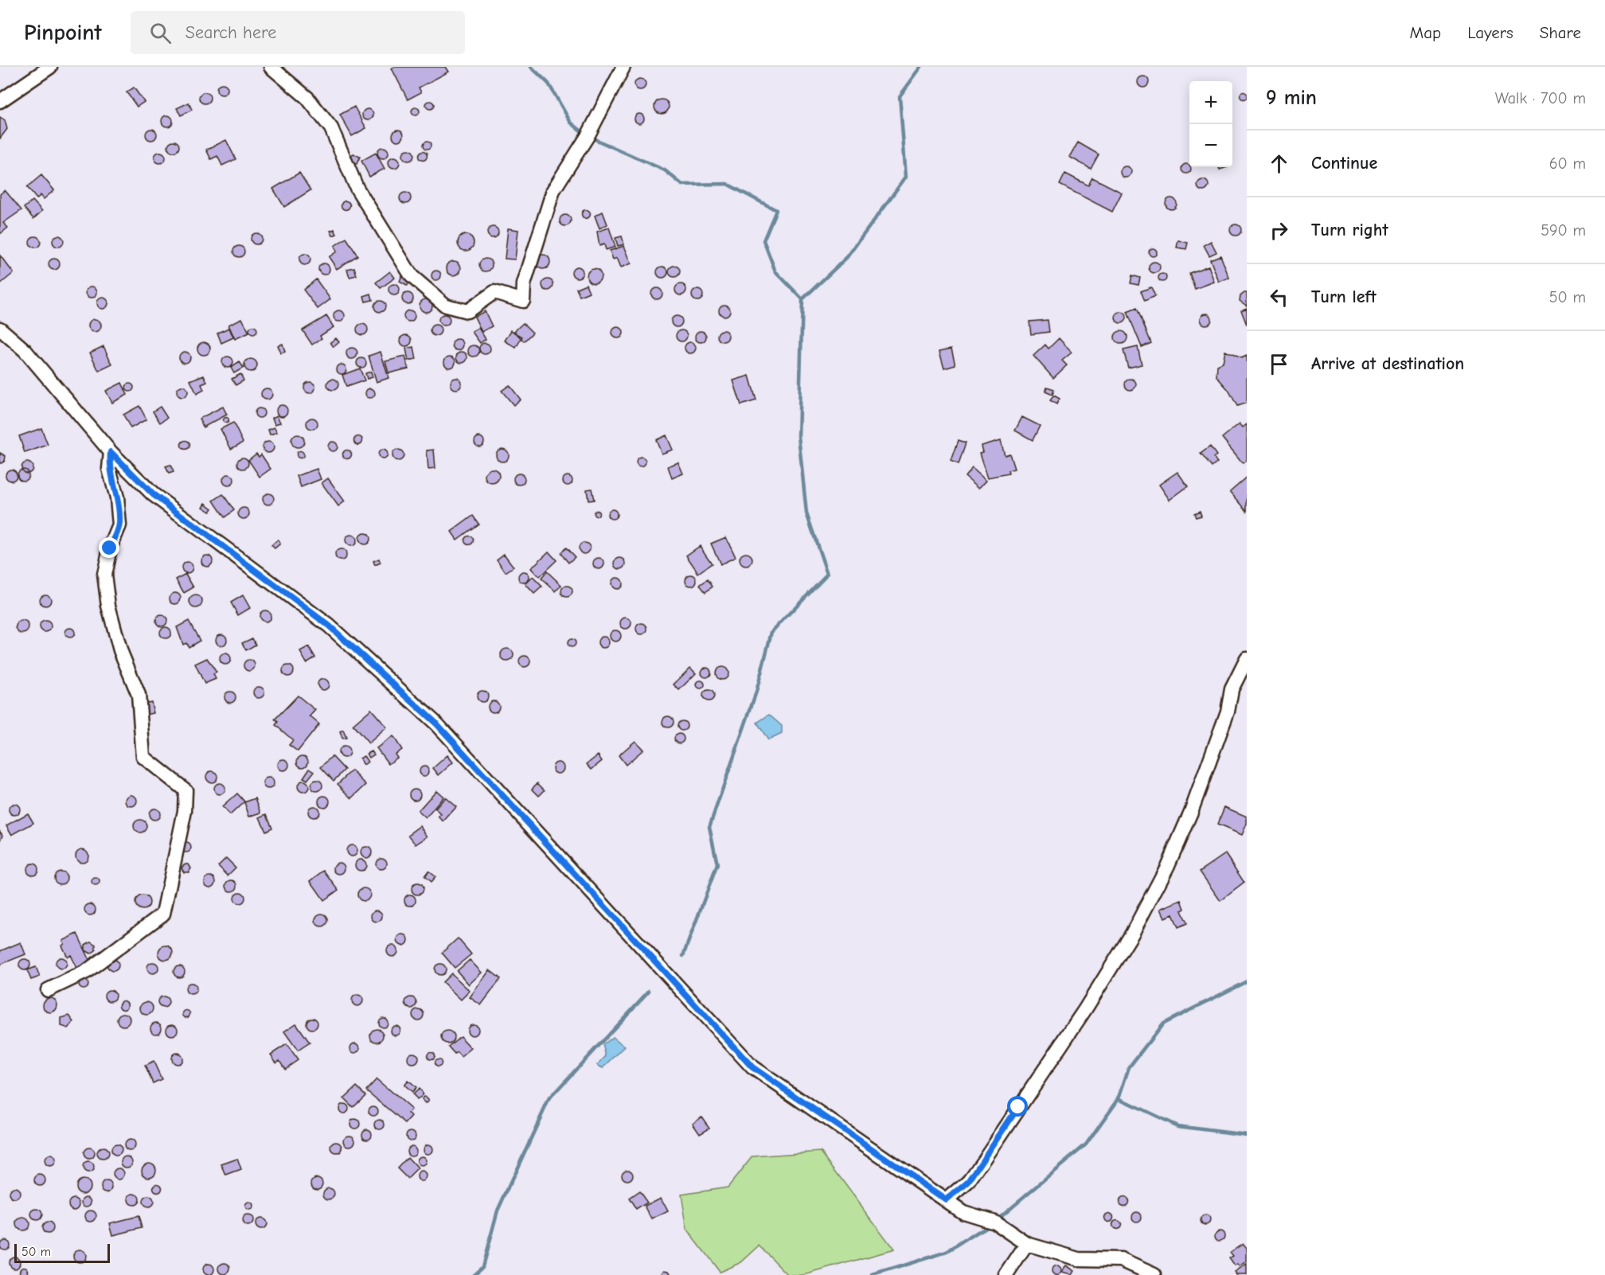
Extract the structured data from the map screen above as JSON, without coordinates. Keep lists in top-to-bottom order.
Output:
{
  "scale_bar": "50 m",
  "page": {
    "header": "Pinpoint",
    "search": "Search here",
    "nav": ["Map", "Layers", "Share"],
    "heading": ["9 min", "Walk · 700 m"],
    "map_buttons": ["+", "−"],
    "list": [
      ["Continue", "60 m"],
      ["Turn right", "590 m"],
      ["Turn left", "50 m"],
      "Arrive at destination"
    ],
    "scale": "50 m"
  }
}
